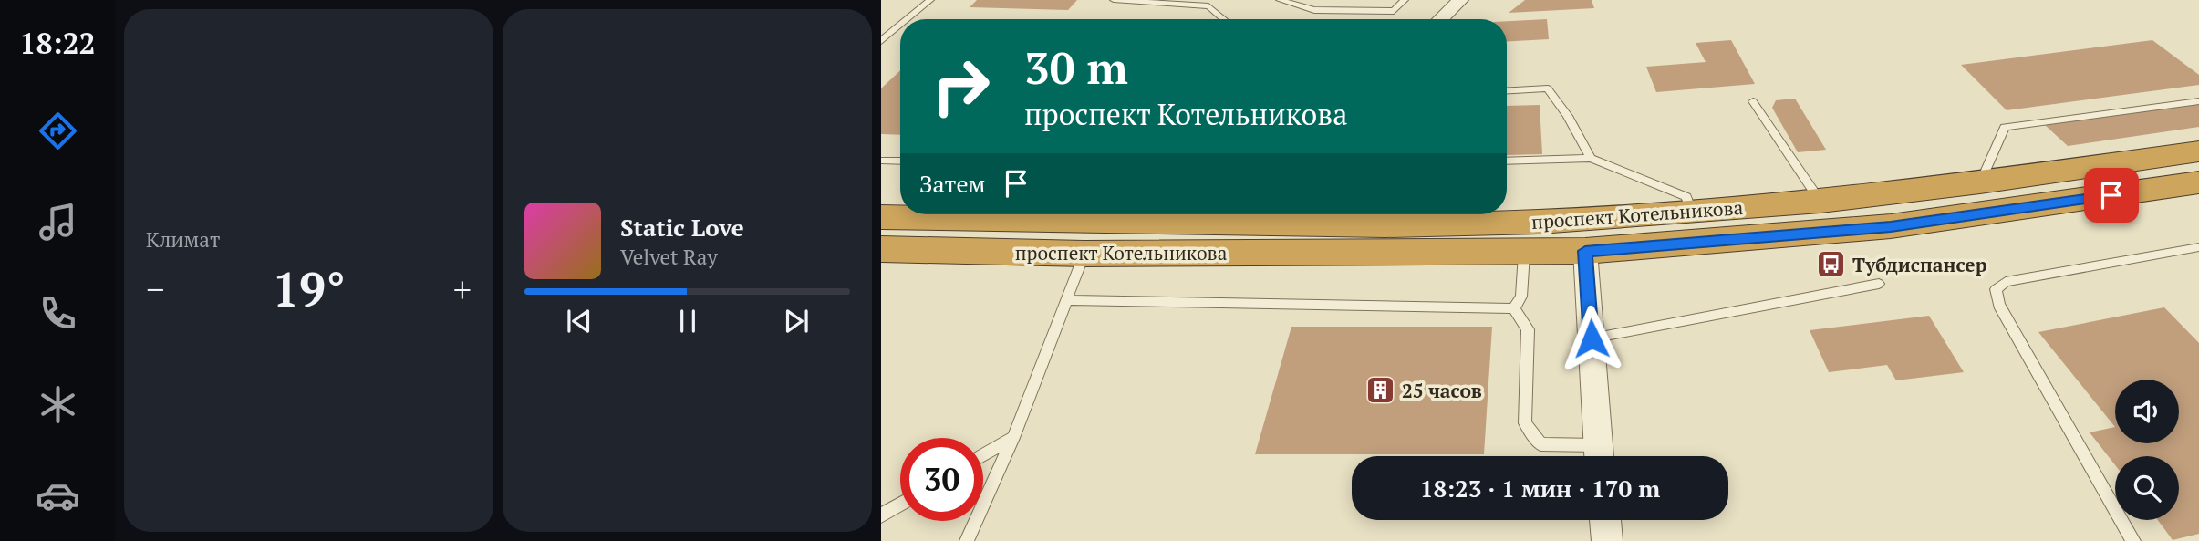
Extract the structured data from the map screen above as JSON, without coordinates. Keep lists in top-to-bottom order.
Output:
{
  "streets": {
    "highway": ["проспект Котельникова"]
  },
  "places": {
    "bus stop": ["Тубдиспансер"],
    "building": ["25 часов"]
  },
  "page": {
    "tabs": "18:22",
    "tile": "Климат",
    "turn": ["30 m", "проспект Котельникова"],
    "then": "Затем",
    "song": ["Static Love", "Velvet Ray"],
    "heat": ["−", "19°", "+"],
    "limit": "30",
    "trip": "18:23 · 1 мин · 170 m"
  }
}
